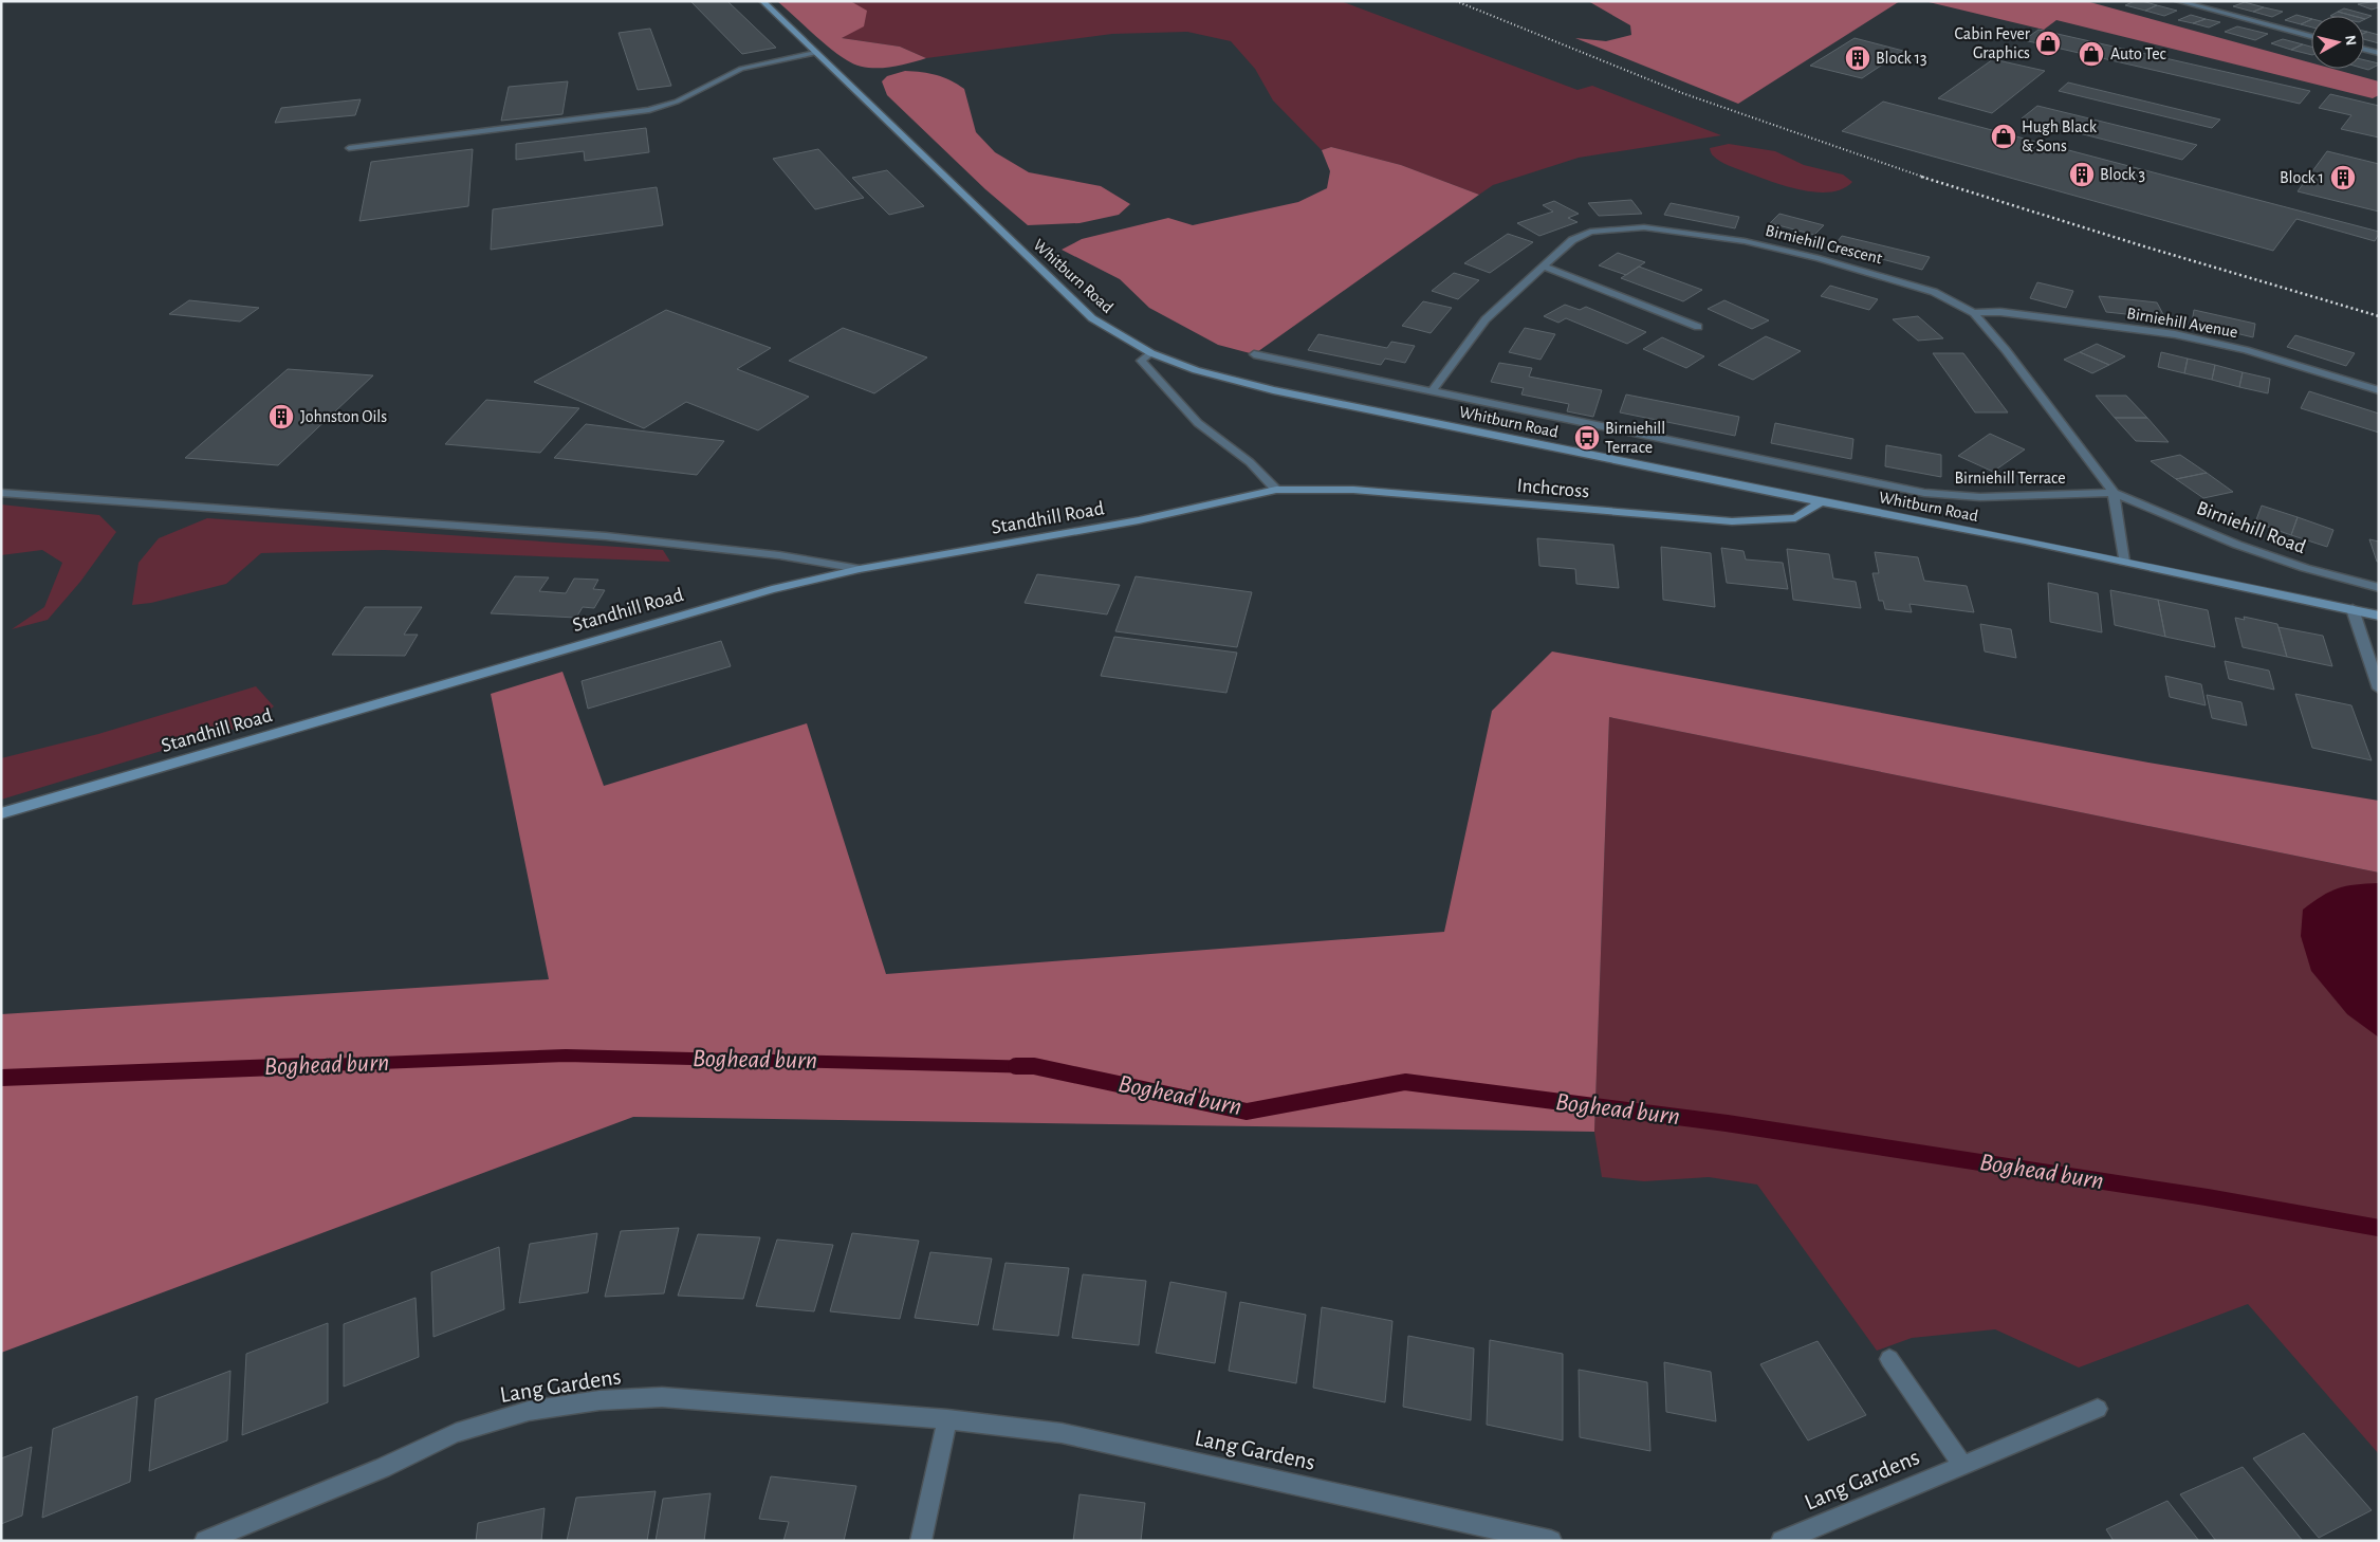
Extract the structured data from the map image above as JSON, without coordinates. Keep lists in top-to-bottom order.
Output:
{
  "streets": {
    "main road": ["Whitburn Road", "Inchcross", "Standhill Road"],
    "street": [
      "Birniehill Crescent",
      "Birniehill Avenue",
      "Birniehill Terrace",
      "Birniehill Road",
      "Lang Gardens"
    ]
  },
  "crossings": [
    ["Birniehill Crescent", "Whitburn Road"],
    ["Birniehill Crescent", "Birniehill Avenue"],
    ["Birniehill Crescent", "Birniehill Terrace"],
    ["Birniehill Crescent", "Birniehill Road"],
    ["Whitburn Road", "Inchcross"],
    ["Birniehill Terrace", "Birniehill Road"],
    ["Inchcross", "Standhill Road"]
  ],
  "water": ["Boghead burn"],
  "places": {
    "shop": ["Cabin Fever Graphics", "Auto Tec", "Hugh Black & Sons"],
    "building": [
      "Block 13",
      "Block 3",
      "Block 1",
      "Johnston Oils"
    ],
    "bus stop": ["Birniehill Terrace"]
  },
  "north": "right"
}
